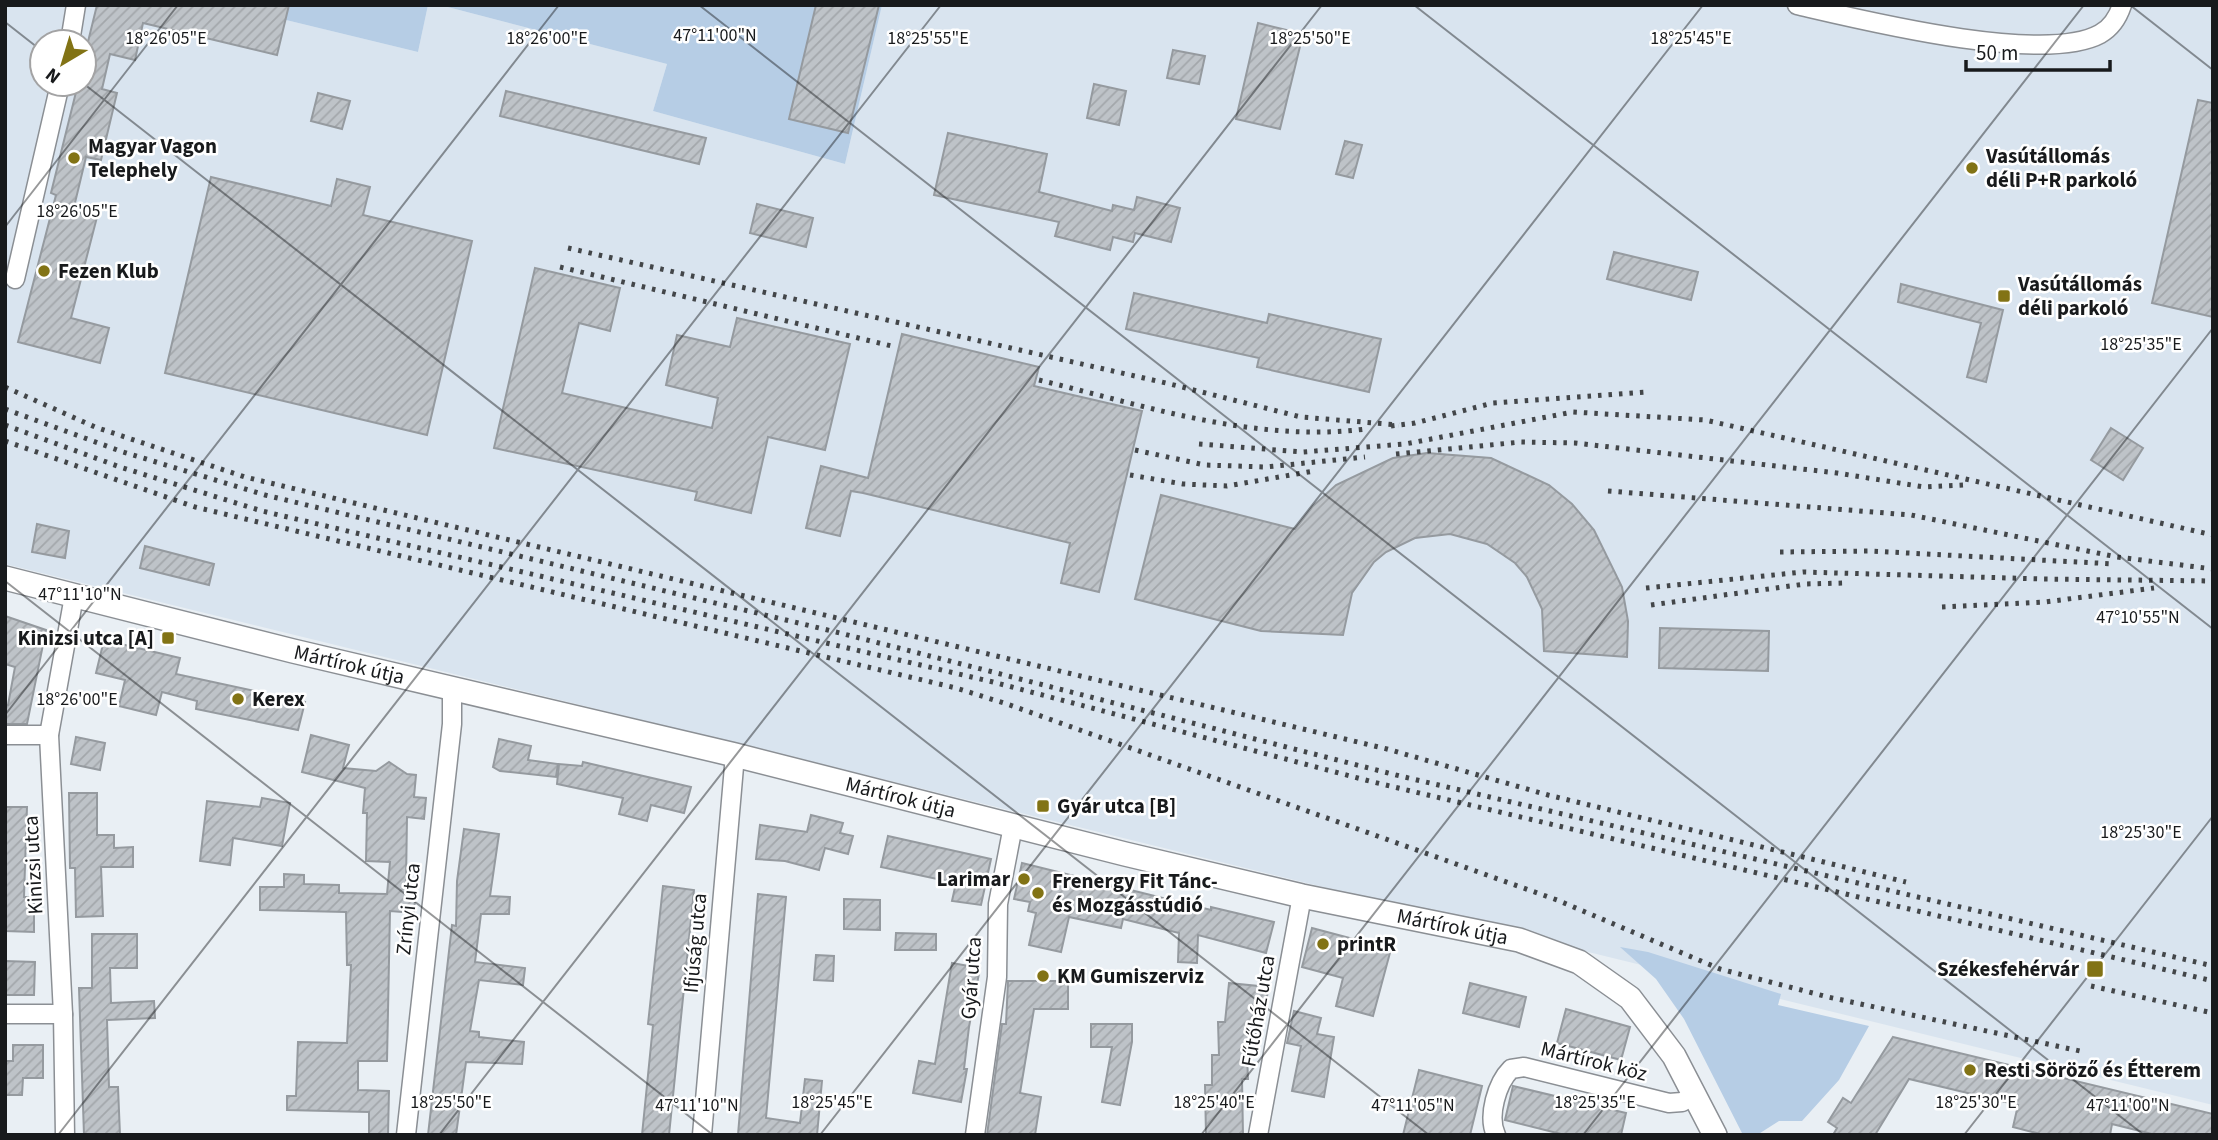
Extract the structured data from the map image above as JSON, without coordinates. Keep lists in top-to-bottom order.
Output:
{
  "streets": {
    "street": [
      "Mártírok útja",
      "Kinizsi utca",
      "Zrínyi utca",
      "Ifjúság utca",
      "Gyár utca",
      "Fűtőház utca",
      "Mártírok köz"
    ]
  },
  "crossings": [
    ["Mártírok útja", "Kinizsi utca"],
    ["Mártírok útja", "Zrínyi utca"],
    ["Mártírok útja", "Ifjúság utca"],
    ["Mártírok útja", "Gyár utca"],
    ["Mártírok útja", "Fűtőház utca"],
    ["Mártírok útja", "Mártírok köz"]
  ],
  "places": {
    "other": [
      "Magyar Vagon Telephely",
      "Vasútállomás déli P+R parkoló",
      "Fezen Klub",
      "Kerex",
      "Larimar",
      "Frenergy Fit Tánc- és Mozgásstúdió",
      "printR",
      "KM Gumiszerviz",
      "Resti Söröző és Étterem"
    ],
    "transit": [
      "Vasútállomás déli parkoló",
      "Kinizsi utca [A]",
      "Gyár utca [B]",
      "Székesfehérvár"
    ]
  },
  "scale_bar": "50 m",
  "north": "bottom left",
  "coordinates": [
    "47°11'00\"N",
    "18°26'05\"E",
    "18°26'00\"E",
    "18°25'55\"E",
    "18°25'50\"E",
    "18°25'45\"E",
    "18°25'35\"E",
    "47°11'10\"N",
    "47°10'55\"N",
    "18°25'30\"E",
    "18°25'40\"E",
    "47°11'05\"N"
  ]
}
